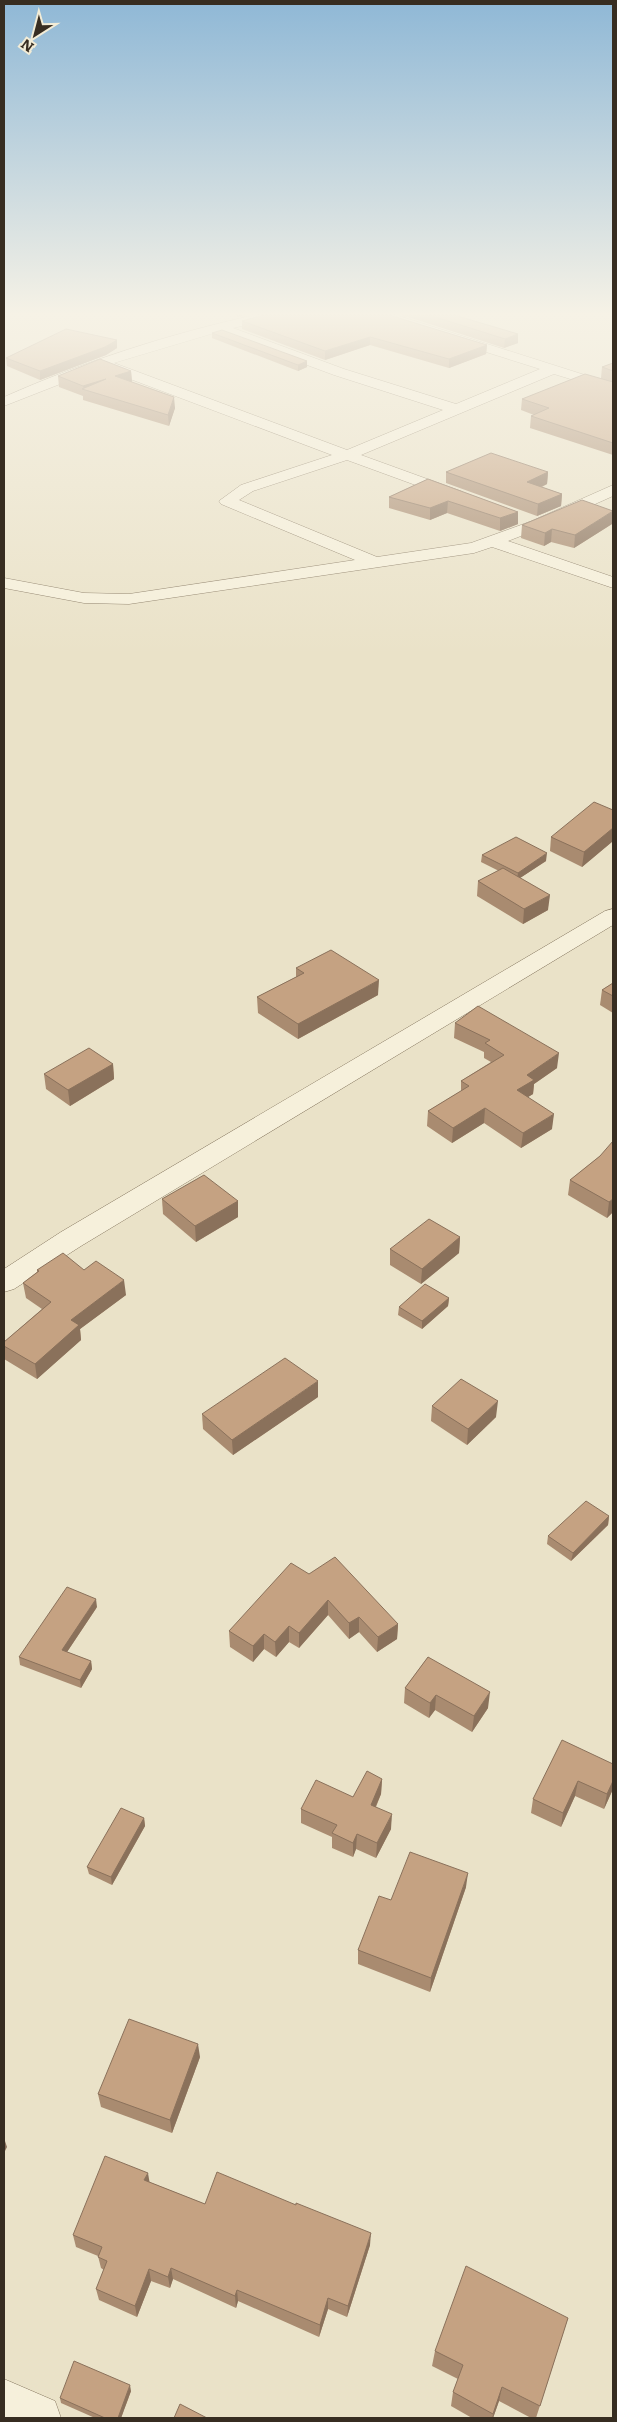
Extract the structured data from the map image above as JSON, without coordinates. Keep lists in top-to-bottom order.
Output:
{
  "north": "bottom left"
}
